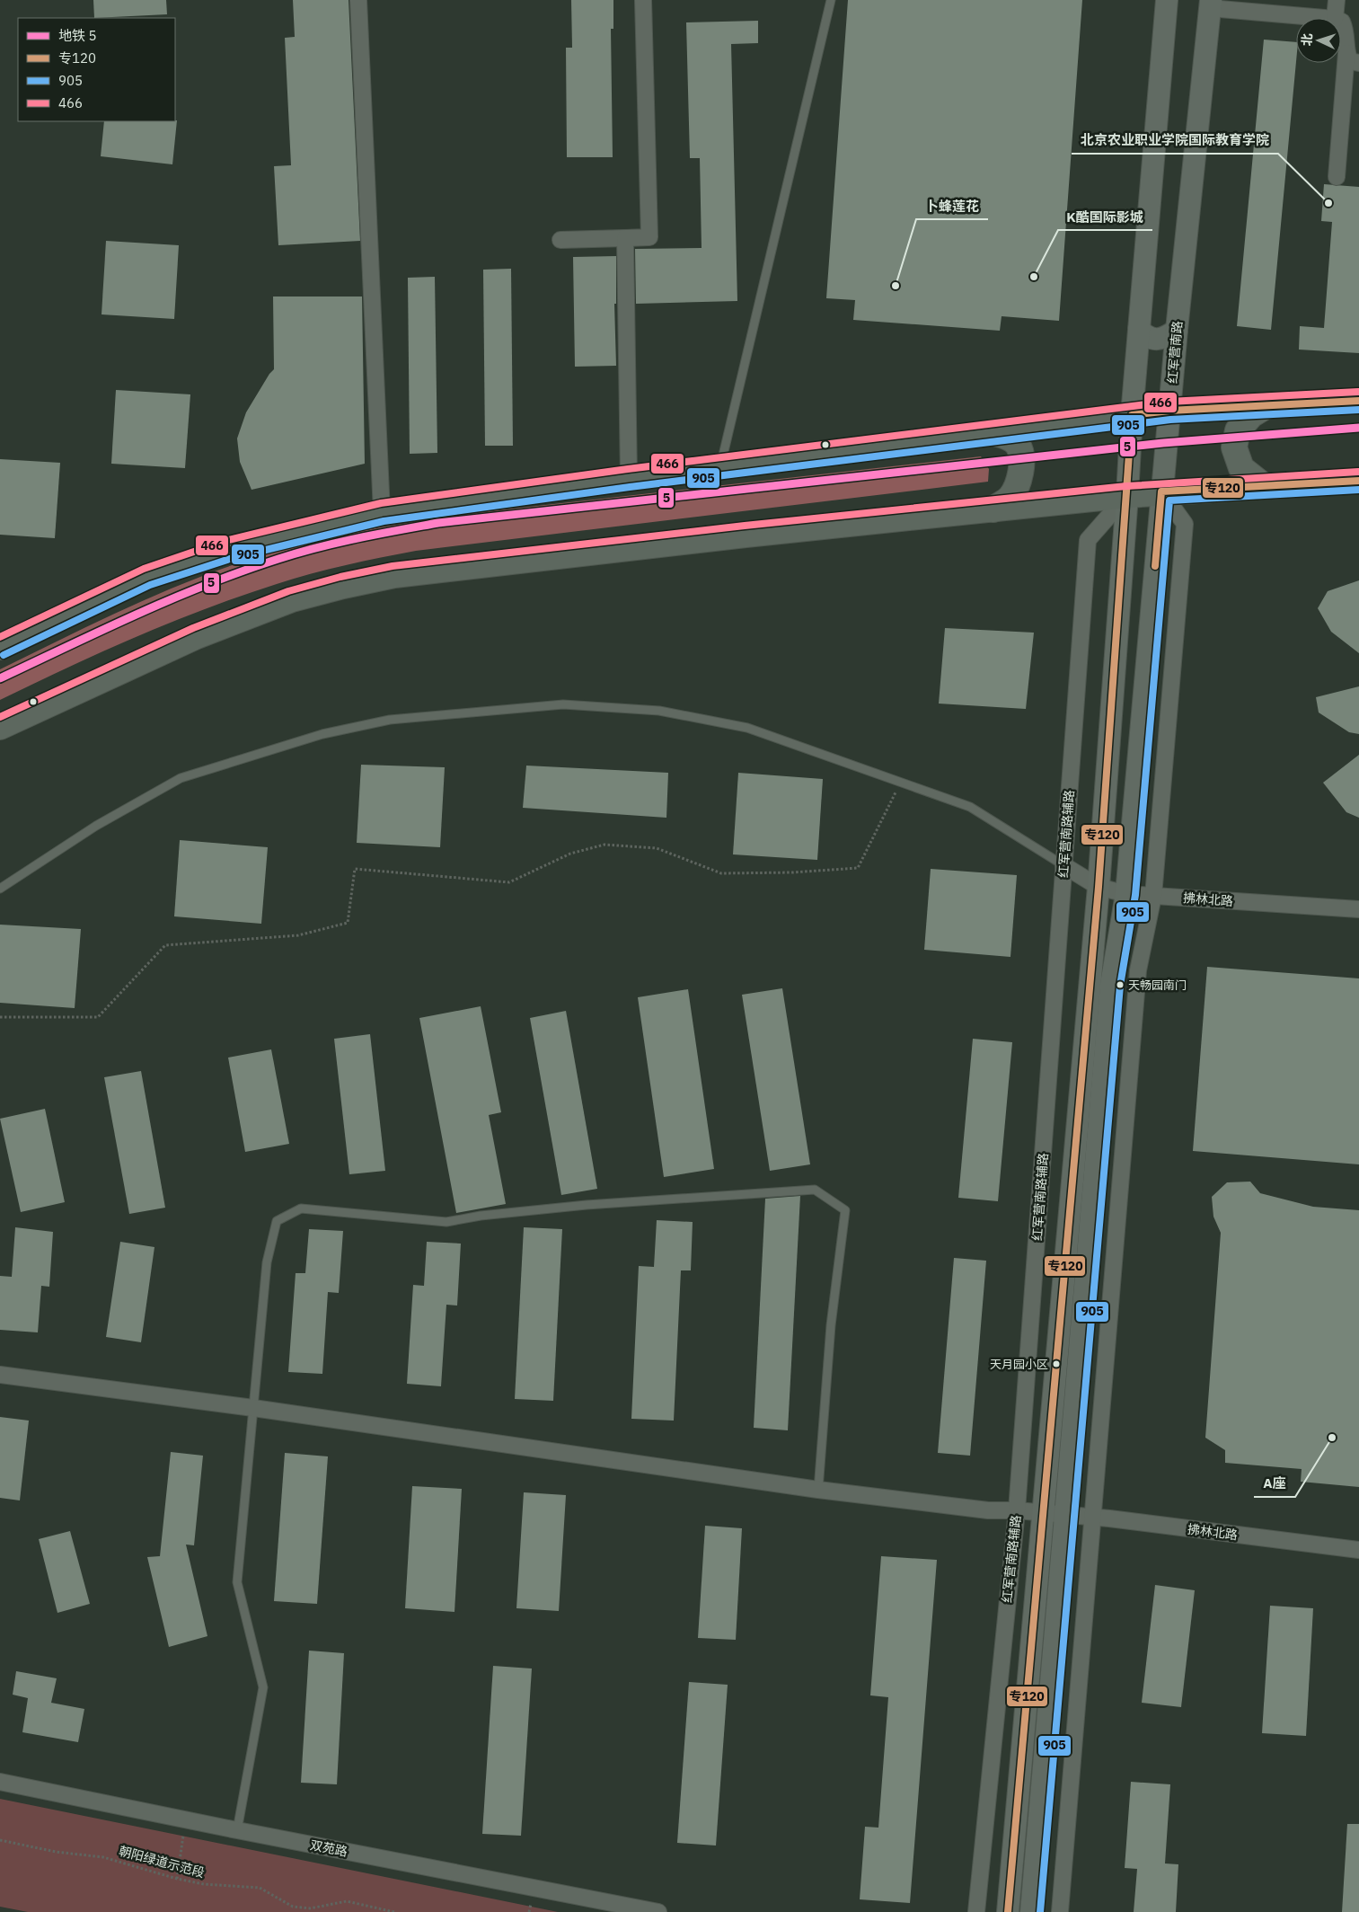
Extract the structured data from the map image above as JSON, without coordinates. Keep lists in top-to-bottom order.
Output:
{
  "streets": {
    "main road": ["红军营南路"],
    "street": ["红军营南路辅路", "拂林北路", "双苑路"],
    "path": ["朝阳绿道示范段"]
  },
  "crossings": [
    ["红军营南路", "拂林北路"],
    ["红军营南路辅路", "拂林北路"]
  ],
  "places": [
    "北京农业职业学院国际教育学院",
    "K酷国际影城",
    "卜蜂莲花",
    "天畅园南门",
    "天月园小区",
    "A座"
  ],
  "lines": [
    "transit line 466",
    "transit line 专120",
    "transit line 905",
    "metro line 5"
  ],
  "legend": [
    "地铁 5",
    "专120",
    "905",
    "466"
  ],
  "north": "left"
}
